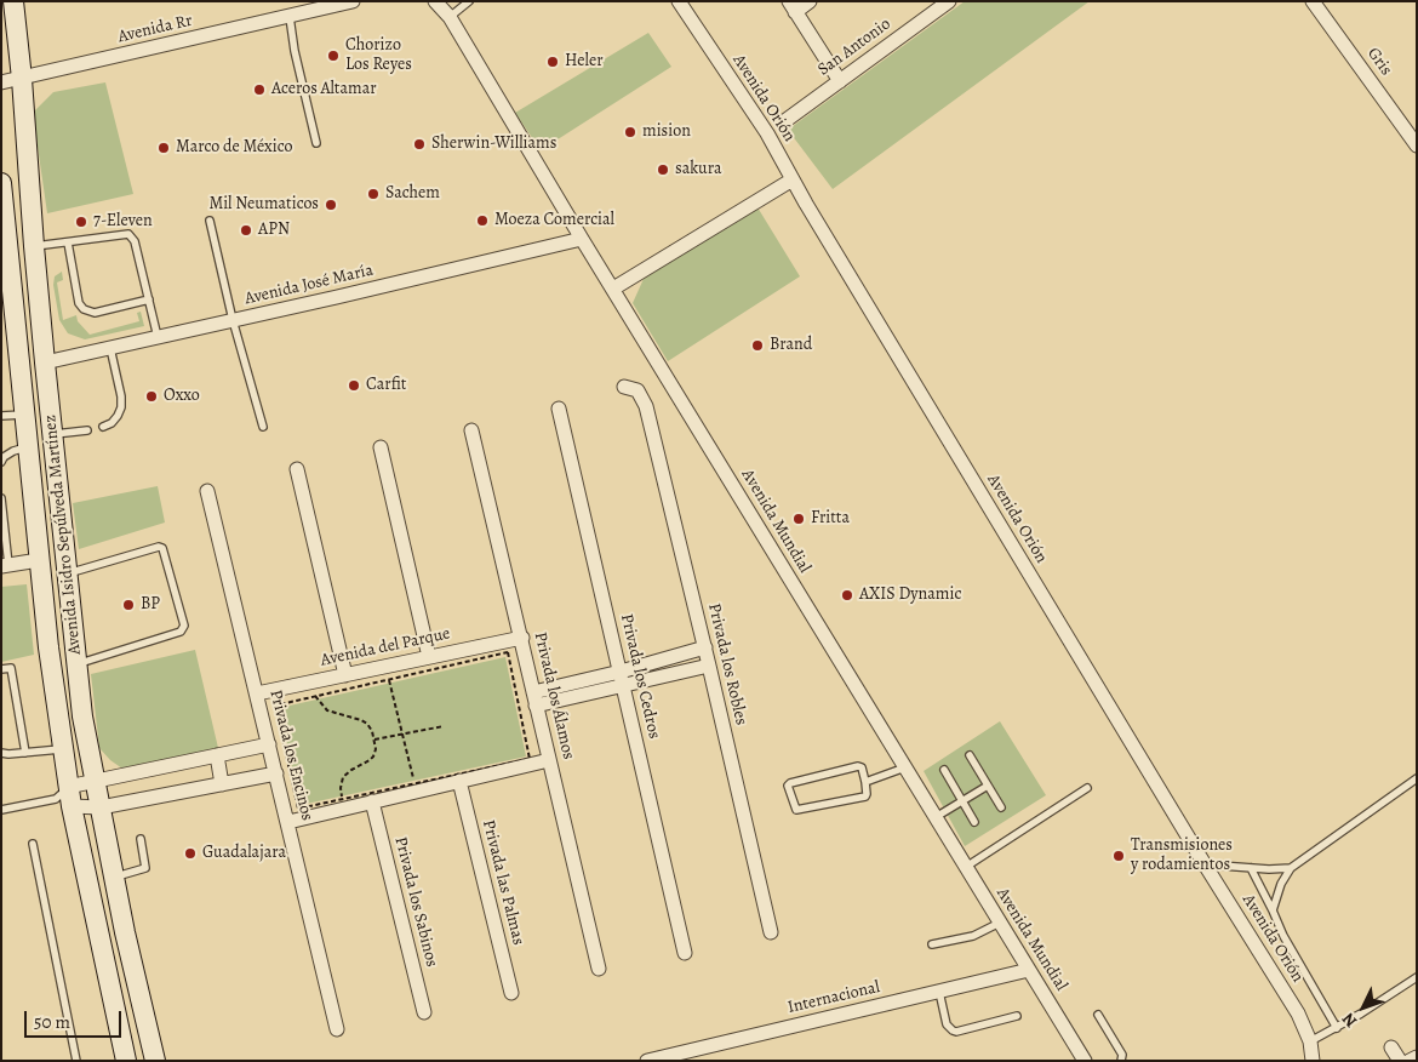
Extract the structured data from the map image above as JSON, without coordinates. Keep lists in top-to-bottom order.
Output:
{
  "streets": {
    "main road": ["Avenida Isidro Sepúlveda Martínez"],
    "street": [
      "Avenida Rr",
      "San Antonio",
      "Gris",
      "Avenida Orión",
      "Avenida José María",
      "Avenida Mundial",
      "Avenida del Parque",
      "Privada los Robles",
      "Privada los Cedros",
      "Privada los Álamos",
      "Privada los Encinos",
      "Privada las Palmas",
      "Privada los Sabinos",
      "Internacional"
    ]
  },
  "crossings": [
    ["Avenida Rr", "Avenida Isidro Sepúlveda Martínez"],
    ["Avenida José María", "Avenida Mundial"],
    ["Avenida José María", "Avenida Isidro Sepúlveda Martínez"],
    ["Avenida Mundial", "Internacional"],
    ["Avenida del Parque", "Privada los Álamos"],
    ["Avenida del Parque", "Privada los Encinos"]
  ],
  "places": [
    "Chorizo Los Reyes",
    "Heler",
    "Aceros Altamar",
    "mision",
    "Sherwin-Williams",
    "Marco de México",
    "sakura",
    "Sachem",
    "Mil Neumaticos",
    "Moeza Comercial",
    "7-Eleven",
    "APN",
    "Brand",
    "Carfit",
    "Oxxo",
    "Fritta",
    "AXIS Dynamic",
    "BP",
    "Guadalajara",
    "Transmisiones y rodamientos"
  ],
  "scale_bar": "50 m",
  "north": "bottom left"
}
